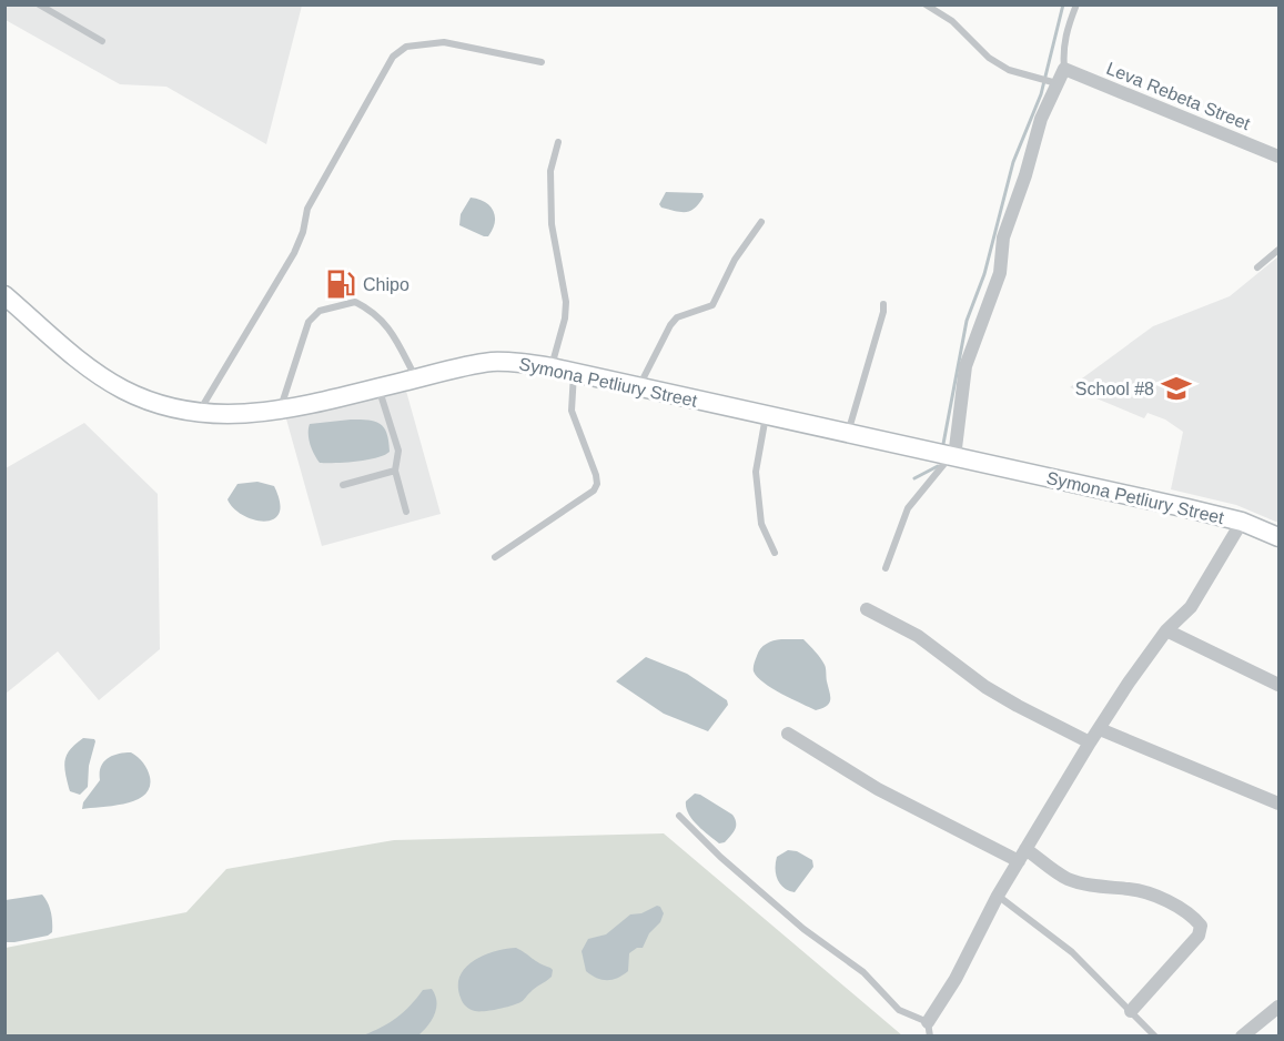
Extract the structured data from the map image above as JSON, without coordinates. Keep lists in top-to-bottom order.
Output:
{
  "streets": {
    "main road": ["Symona Petliury Street"],
    "street": ["Leva Rebeta Street"]
  },
  "places": {
    "fuel station": ["Chipo"],
    "school or university": ["School #8"]
  }
}
